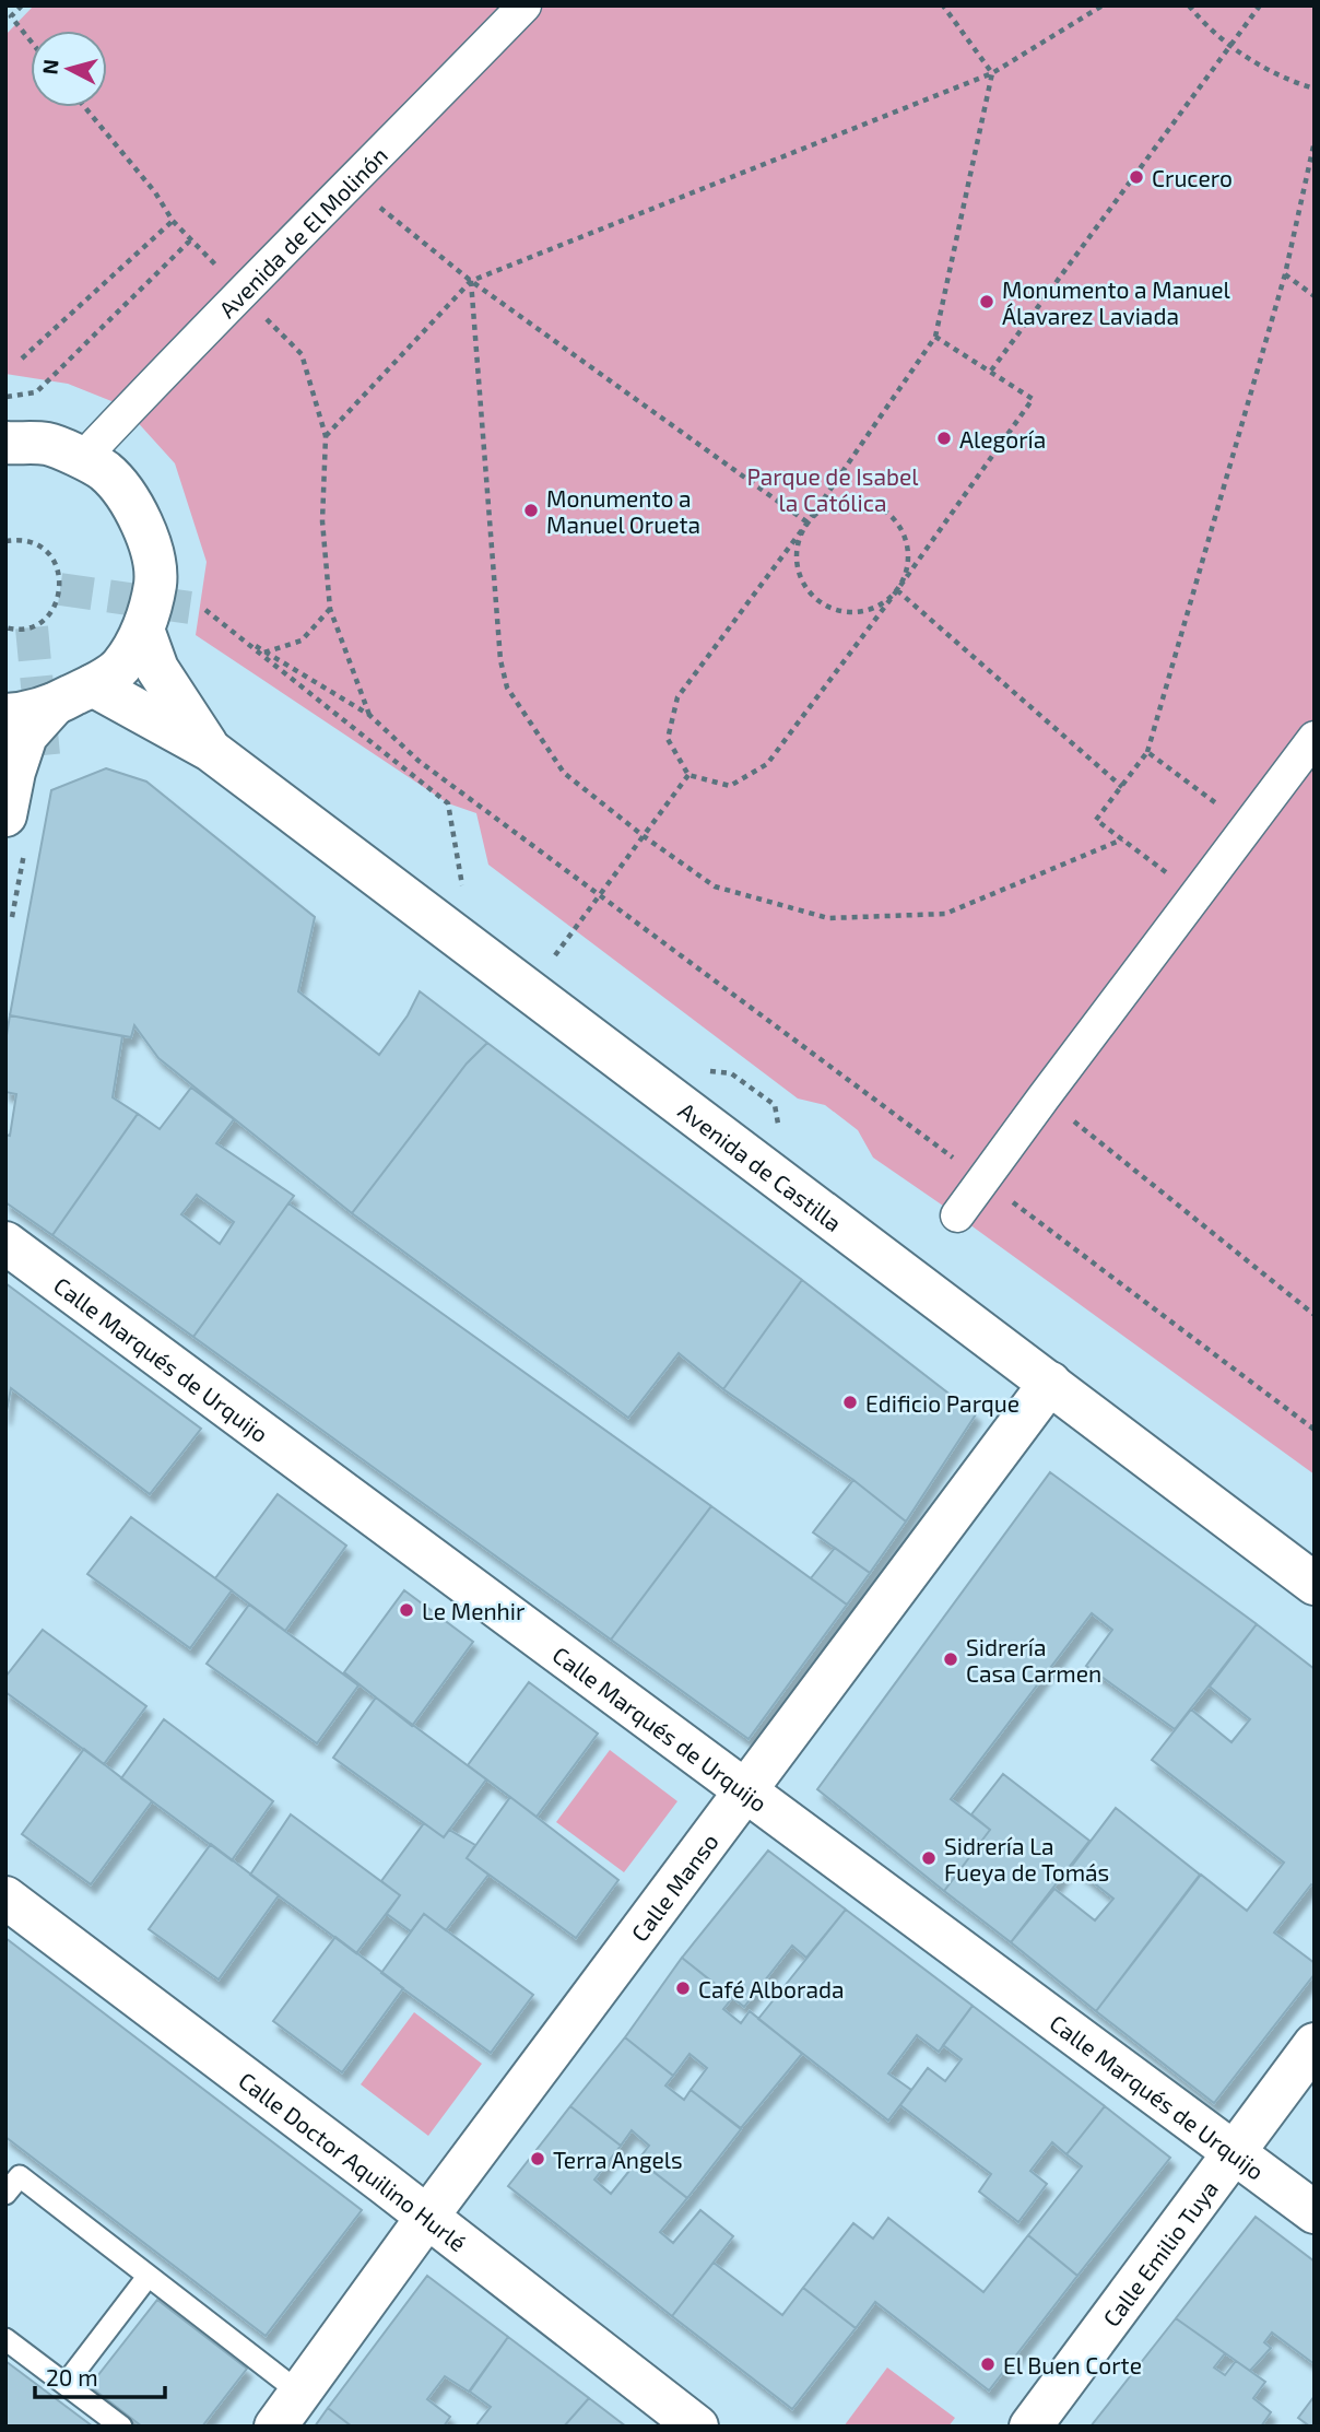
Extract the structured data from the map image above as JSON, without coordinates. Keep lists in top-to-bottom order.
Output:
{
  "streets": {
    "street": [
      "Avenida de El Molinón",
      "Avenida de Castilla",
      "Calle Marqués de Urquijo",
      "Calle Manso",
      "Calle Doctor Aquilino Hurlé",
      "Calle Emilio Tuya"
    ]
  },
  "crossings": [
    ["Avenida de Castilla", "Calle Manso"],
    ["Calle Marqués de Urquijo", "Calle Manso"],
    ["Calle Marqués de Urquijo", "Calle Emilio Tuya"],
    ["Calle Manso", "Calle Doctor Aquilino Hurlé"]
  ],
  "parks": ["Parque de Isabel la Católica"],
  "places": [
    "Crucero",
    "Monumento a Manuel Álavarez Laviada",
    "Alegoría",
    "Monumento a Manuel Orueta",
    "Edificio Parque",
    "Le Menhir",
    "Sidrería Casa Carmen",
    "Sidrería La Fueya de Tomás",
    "Café Alborada",
    "Terra Angels",
    "El Buen Corte"
  ],
  "scale_bar": "20 m",
  "north": "left"
}
